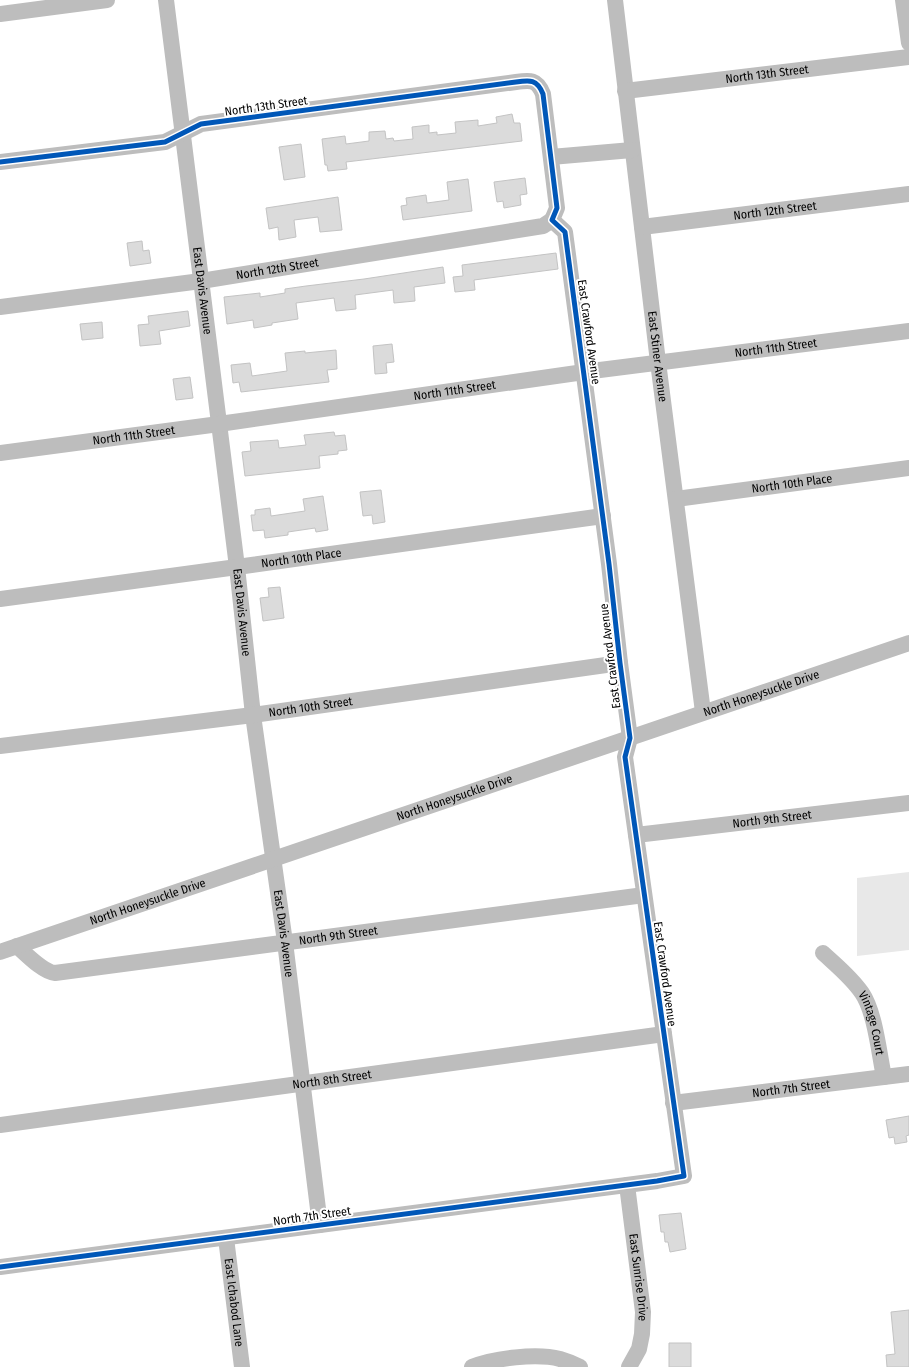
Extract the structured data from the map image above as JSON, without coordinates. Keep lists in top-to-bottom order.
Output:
{
  "streets": {
    "street": [
      "North 13th Street",
      "North 12th Street",
      "East Davis Avenue",
      "East Crawford Avenue",
      "North 11th Street",
      "East Stiner Avenue",
      "North 10th Place",
      "North Honeysuckle Drive",
      "North 10th Street",
      "North 9th Street",
      "Vintage Court",
      "North 8th Street",
      "North 7th Street",
      "East Sunrise Drive",
      "East Ichabod Lane"
    ]
  },
  "crossings": [
    ["North 13th Street", "East Davis Avenue"],
    ["North 13th Street", "East Stiner Avenue"],
    ["North 12th Street", "East Davis Avenue"],
    ["North 12th Street", "East Crawford Avenue"],
    ["North 12th Street", "East Stiner Avenue"],
    ["East Davis Avenue", "North 11th Street"],
    ["East Davis Avenue", "North 10th Place"],
    ["East Davis Avenue", "North Honeysuckle Drive"],
    ["East Davis Avenue", "North 10th Street"],
    ["East Davis Avenue", "North 9th Street"],
    ["East Davis Avenue", "North 8th Street"],
    ["East Davis Avenue", "North 7th Street"],
    ["East Crawford Avenue", "North 11th Street"],
    ["East Crawford Avenue", "North 10th Place"],
    ["East Crawford Avenue", "North Honeysuckle Drive"],
    ["East Crawford Avenue", "North 10th Street"],
    ["East Crawford Avenue", "North 9th Street"],
    ["East Crawford Avenue", "North 8th Street"],
    ["East Crawford Avenue", "North 7th Street"],
    ["East Crawford Avenue", "East Sunrise Drive"],
    ["North 11th Street", "East Stiner Avenue"],
    ["East Stiner Avenue", "North 10th Place"],
    ["East Stiner Avenue", "North Honeysuckle Drive"],
    ["North Honeysuckle Drive", "North 9th Street"],
    ["Vintage Court", "North 7th Street"],
    ["North 7th Street", "East Sunrise Drive"],
    ["North 7th Street", "East Ichabod Lane"]
  ]
}
